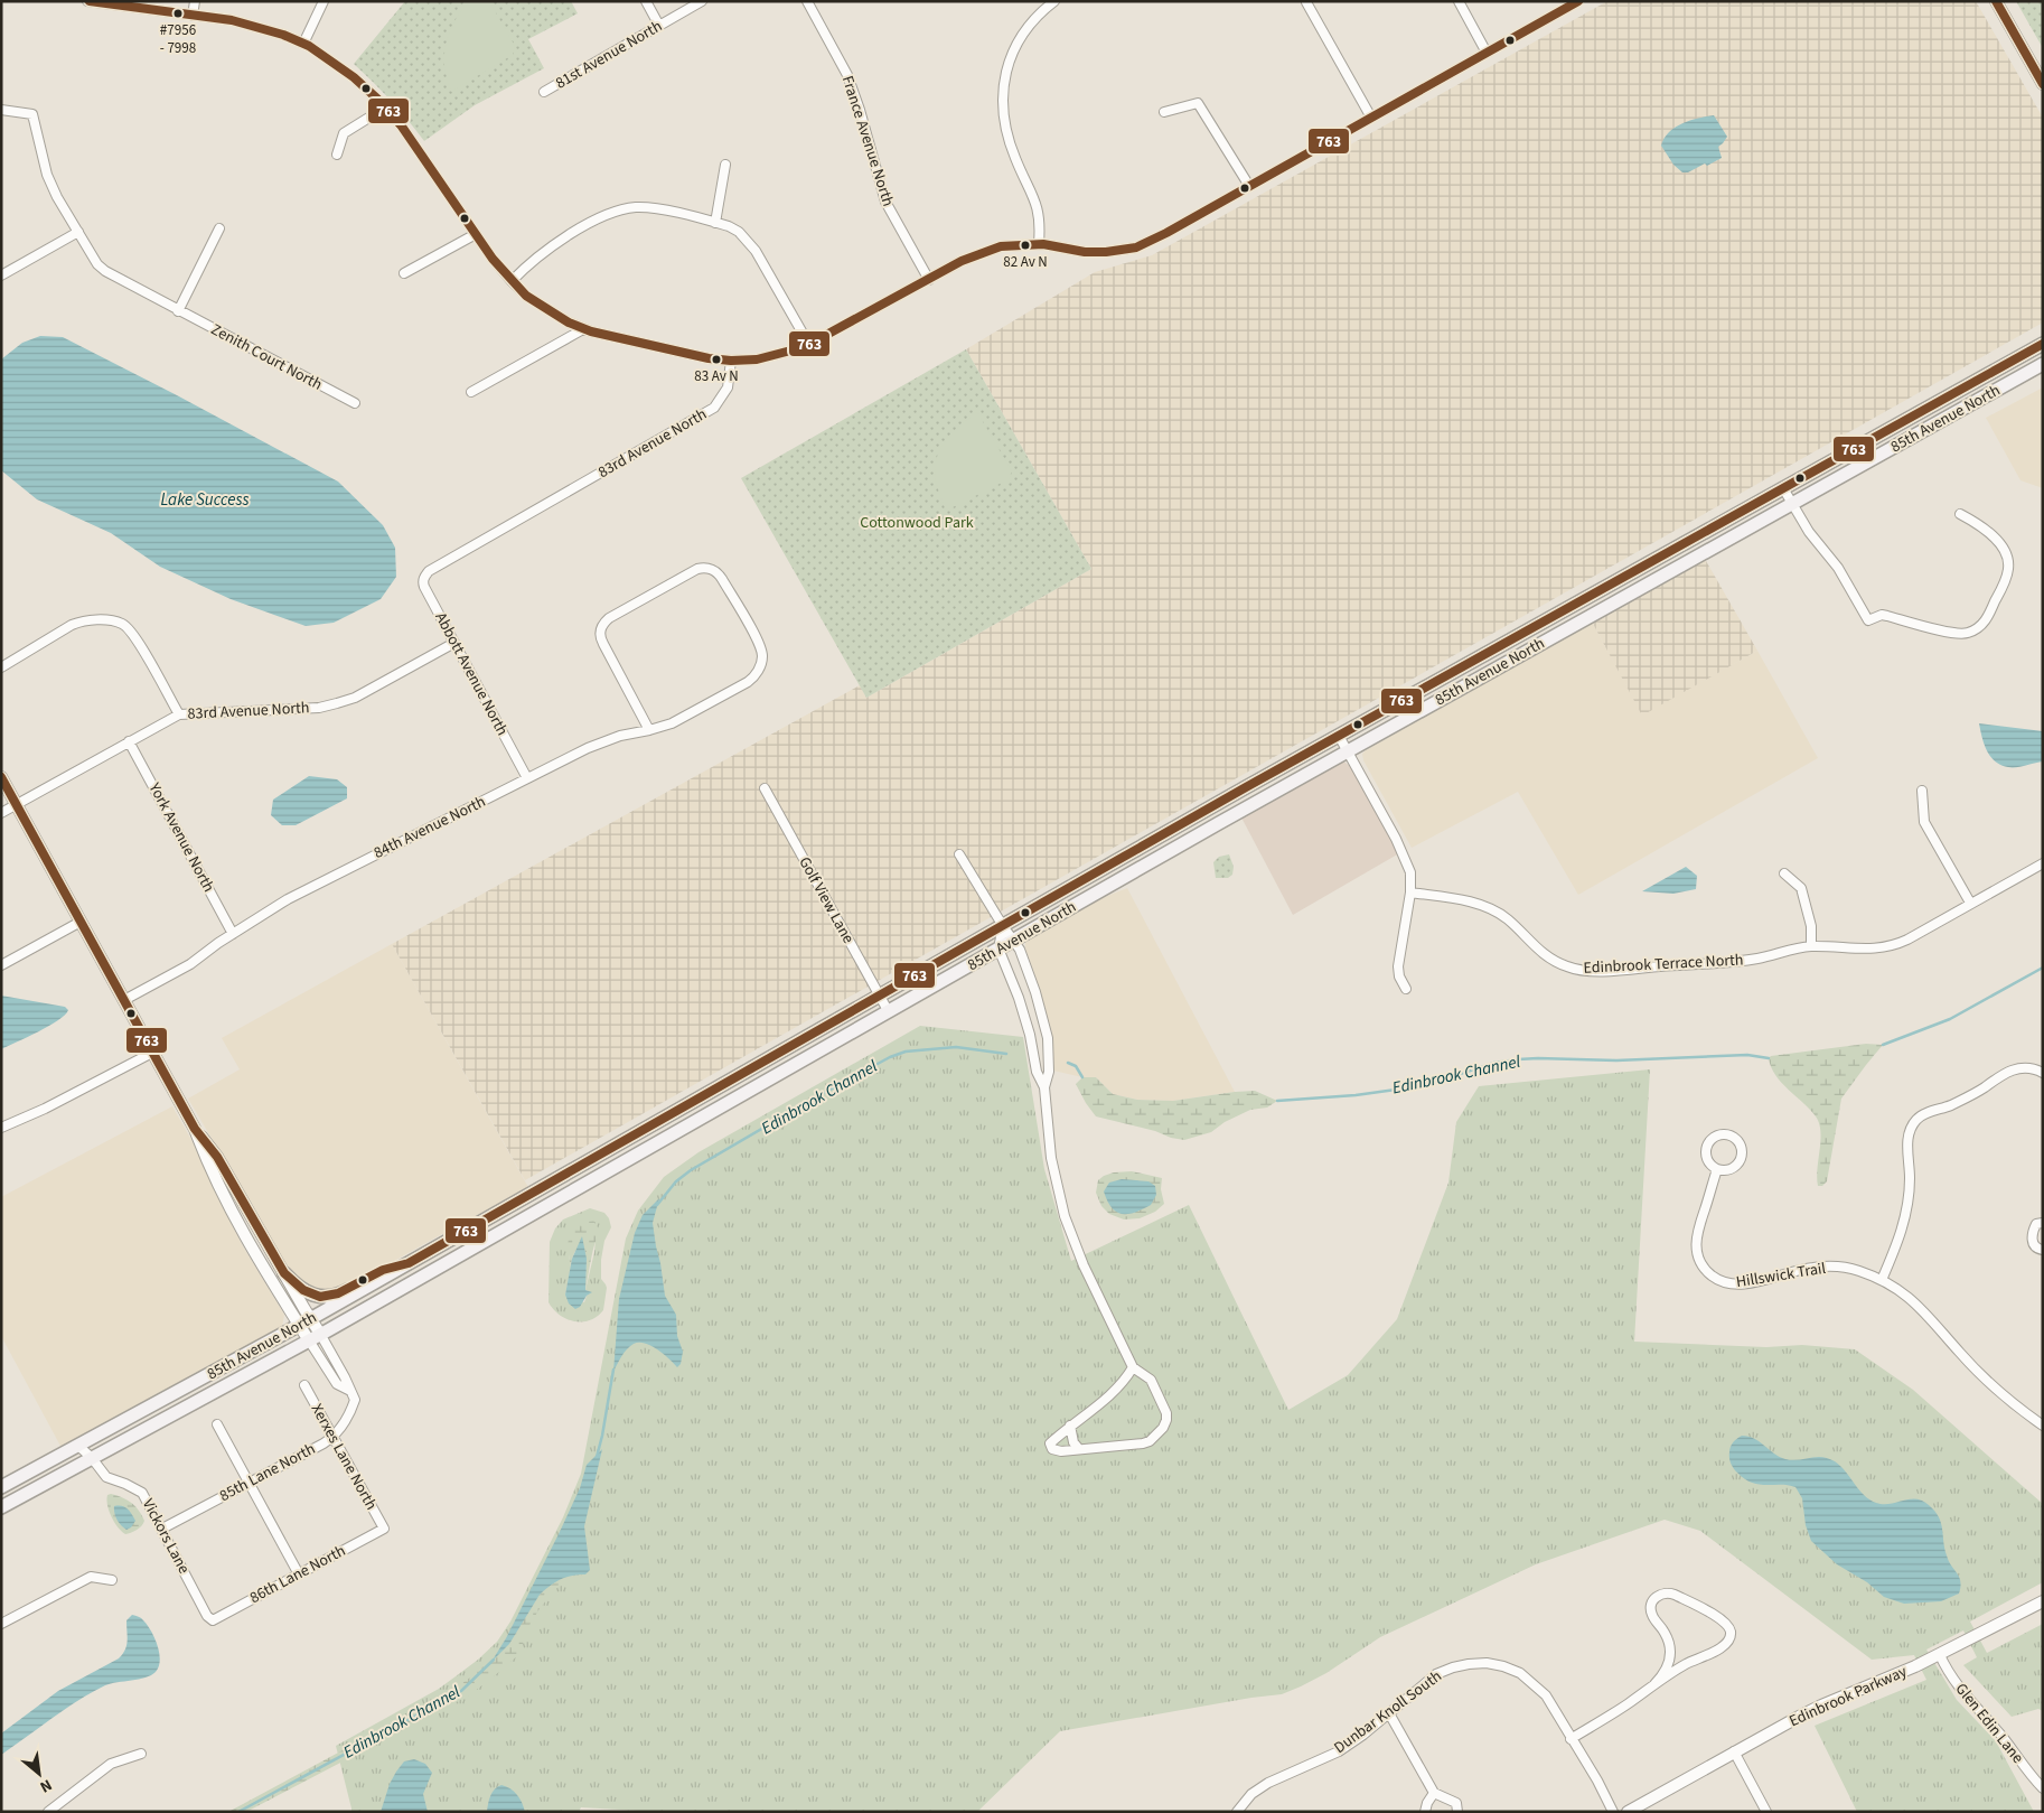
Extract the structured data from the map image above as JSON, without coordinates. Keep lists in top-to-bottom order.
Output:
{
  "streets": {
    "main road": ["85th Avenue North"],
    "street": [
      "81st Avenue North",
      "France Avenue North",
      "Zenith Court North",
      "83rd Avenue North",
      "Abbott Avenue North",
      "84th Avenue North",
      "York Avenue North",
      "Golf View Lane",
      "Edinbrook Terrace North",
      "Hillswick Trail",
      "Xerxes Lane North",
      "85th Lane North",
      "Vickors Lane",
      "86th Lane North",
      "Edinbrook Parkway",
      "Dunbar Knoll South",
      "Glen Edin Lane"
    ]
  },
  "crossings": [
    ["85th Avenue North", "Golf View Lane"],
    ["85th Avenue North", "85th Lane North"],
    ["85th Avenue North", "Vickors Lane"],
    ["83rd Avenue North", "Abbott Avenue North"],
    ["83rd Avenue North", "York Avenue North"],
    ["Abbott Avenue North", "84th Avenue North"],
    ["84th Avenue North", "York Avenue North"],
    ["Xerxes Lane North", "85th Lane North"],
    ["Xerxes Lane North", "86th Lane North"],
    ["85th Lane North", "Vickors Lane"],
    ["Vickors Lane", "86th Lane North"],
    ["Edinbrook Parkway", "Glen Edin Lane"]
  ],
  "water": ["Lake Success", "Edinbrook Channel"],
  "parks": ["Cottonwood Park"],
  "places": ["#7956 - 7998", "82 Av N", "83 Av N"],
  "lines": ["transit line 763"],
  "north": "bottom right"
}
